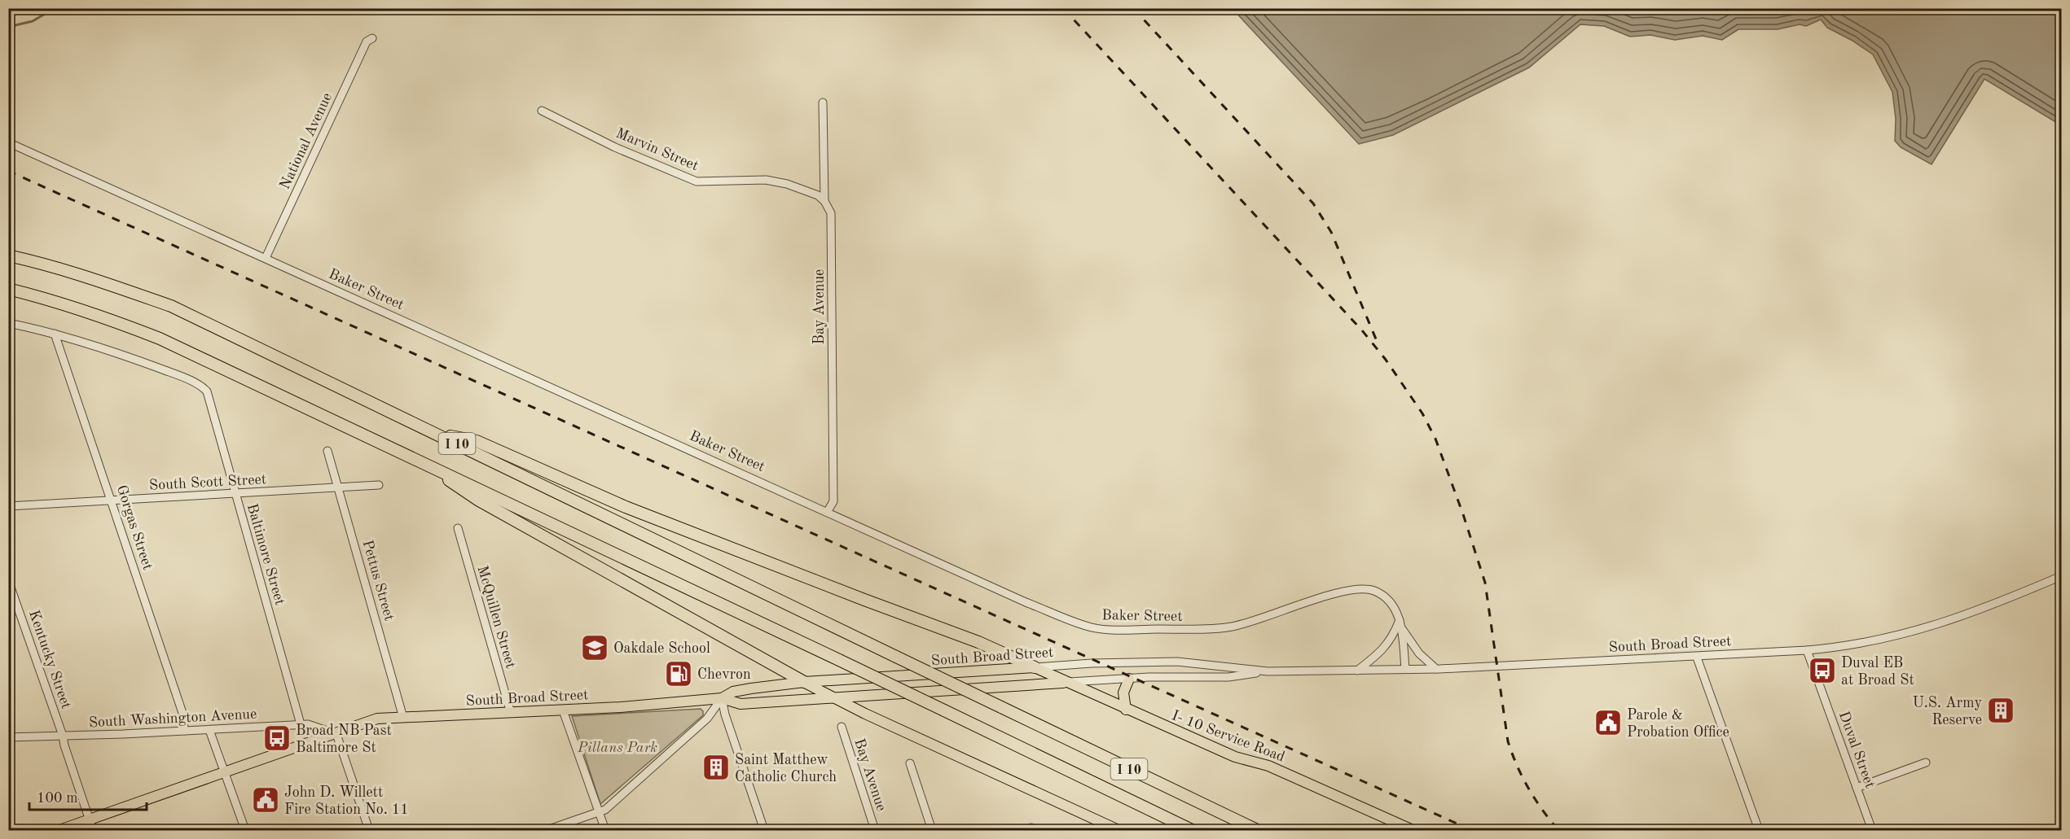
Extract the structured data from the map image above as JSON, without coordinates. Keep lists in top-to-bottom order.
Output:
{
  "streets": {
    "highway": ["I 10"],
    "main road": ["South Broad Street", "I- 10 Service Road"],
    "street": [
      "National Avenue",
      "Marvin Street",
      "Baker Street",
      "Bay Avenue",
      "South Scott Street",
      "Gorgas Street",
      "Baltimore Street",
      "Pettus Street",
      "McQuillen Street",
      "Kentucky Street",
      "South Washington Avenue",
      "Duval Street"
    ]
  },
  "crossings": [
    ["National Avenue", "Baker Street"],
    ["Marvin Street", "Bay Avenue"],
    ["Baker Street", "Bay Avenue"],
    ["Baker Street", "South Broad Street"],
    ["South Scott Street", "Gorgas Street"],
    ["South Scott Street", "Baltimore Street"],
    ["South Scott Street", "Pettus Street"],
    ["Gorgas Street", "Baltimore Street"],
    ["Gorgas Street", "South Washington Avenue"],
    ["Baltimore Street", "South Washington Avenue"],
    ["Pettus Street", "South Broad Street"],
    ["McQuillen Street", "South Broad Street"],
    ["South Broad Street", "Kentucky Street"],
    ["South Broad Street", "South Washington Avenue"],
    ["South Broad Street", "I- 10 Service Road"],
    ["South Broad Street", "Duval Street"],
    ["Kentucky Street", "South Washington Avenue"]
  ],
  "parks": ["Pillans Park"],
  "places": {
    "school or university": ["Oakdale School"],
    "bus stop": ["Duval EB at Broad St", "Broad NB Past Baltimore St"],
    "fuel station": ["Chevron"],
    "building": ["U.S. Army Reserve", "Saint Matthew Catholic Church"],
    "public building": ["Parole & Probation Office", "John D. Willett Fire Station No. 11"]
  },
  "scale_bar": "100 m"
}
